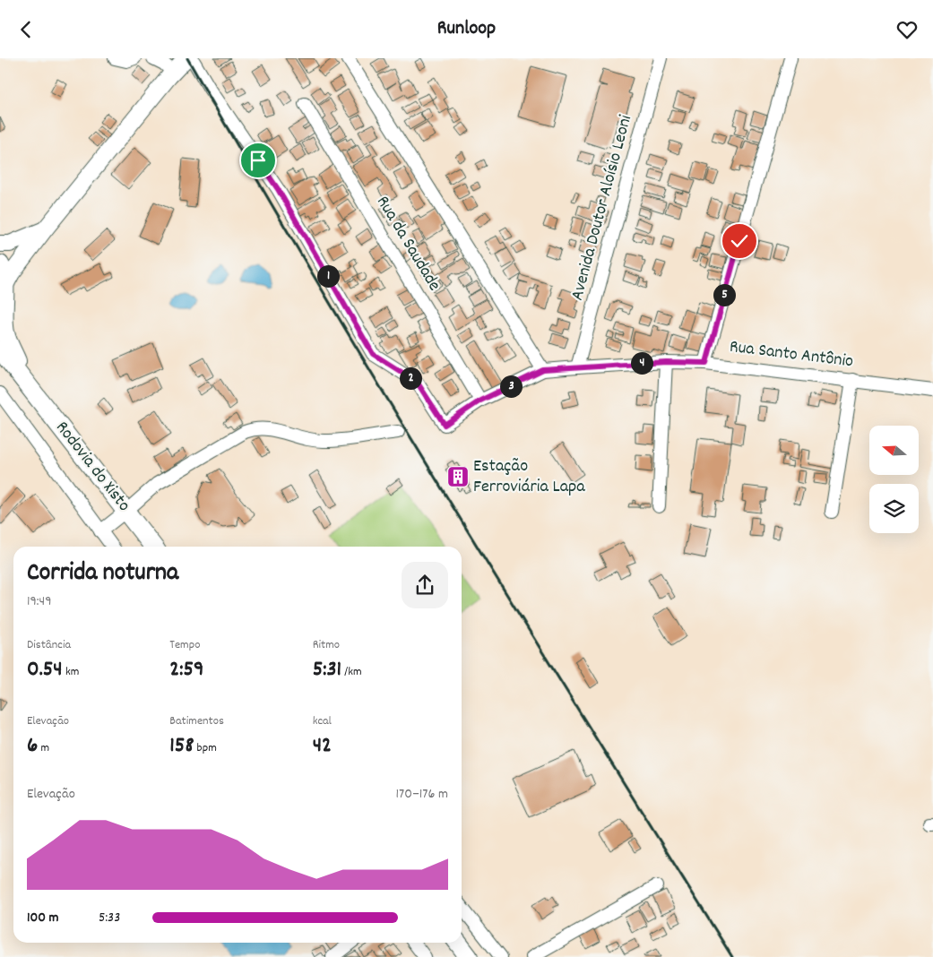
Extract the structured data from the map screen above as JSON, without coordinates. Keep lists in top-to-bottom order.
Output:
{
  "streets": {
    "highway": ["Rodovia do Xisto"],
    "street": ["Avenida Doutor Aloísio Leoni", "Rua da Saudade", "Rua Santo Antônio"]
  },
  "crossings": [
    ["Avenida Doutor Aloísio Leoni", "Rua Santo Antônio"],
    ["Rua da Saudade", "Rua Santo Antônio"]
  ],
  "places": {
    "building": ["Estação Ferroviária Lapa"]
  },
  "north": "left",
  "page": {
    "header": "Runloop",
    "pins": [
      "1",
      "5",
      "4",
      "2",
      "3"
    ],
    "heading": ["Corrida noturna", "19:49"],
    "stats": [
      ["Distância", "0.54 km"],
      ["Tempo", "2:59"],
      ["Ritmo", "5:31 /km"],
      ["Elevação", "6 m"],
      ["Batimentos", "158 bpm"],
      ["kcal", "42"]
    ],
    "chart": ["Elevação", "170–176 m"],
    "list": [
      {
        "name": "100 m",
        "note": "5:33"
      }
    ]
  }
}
